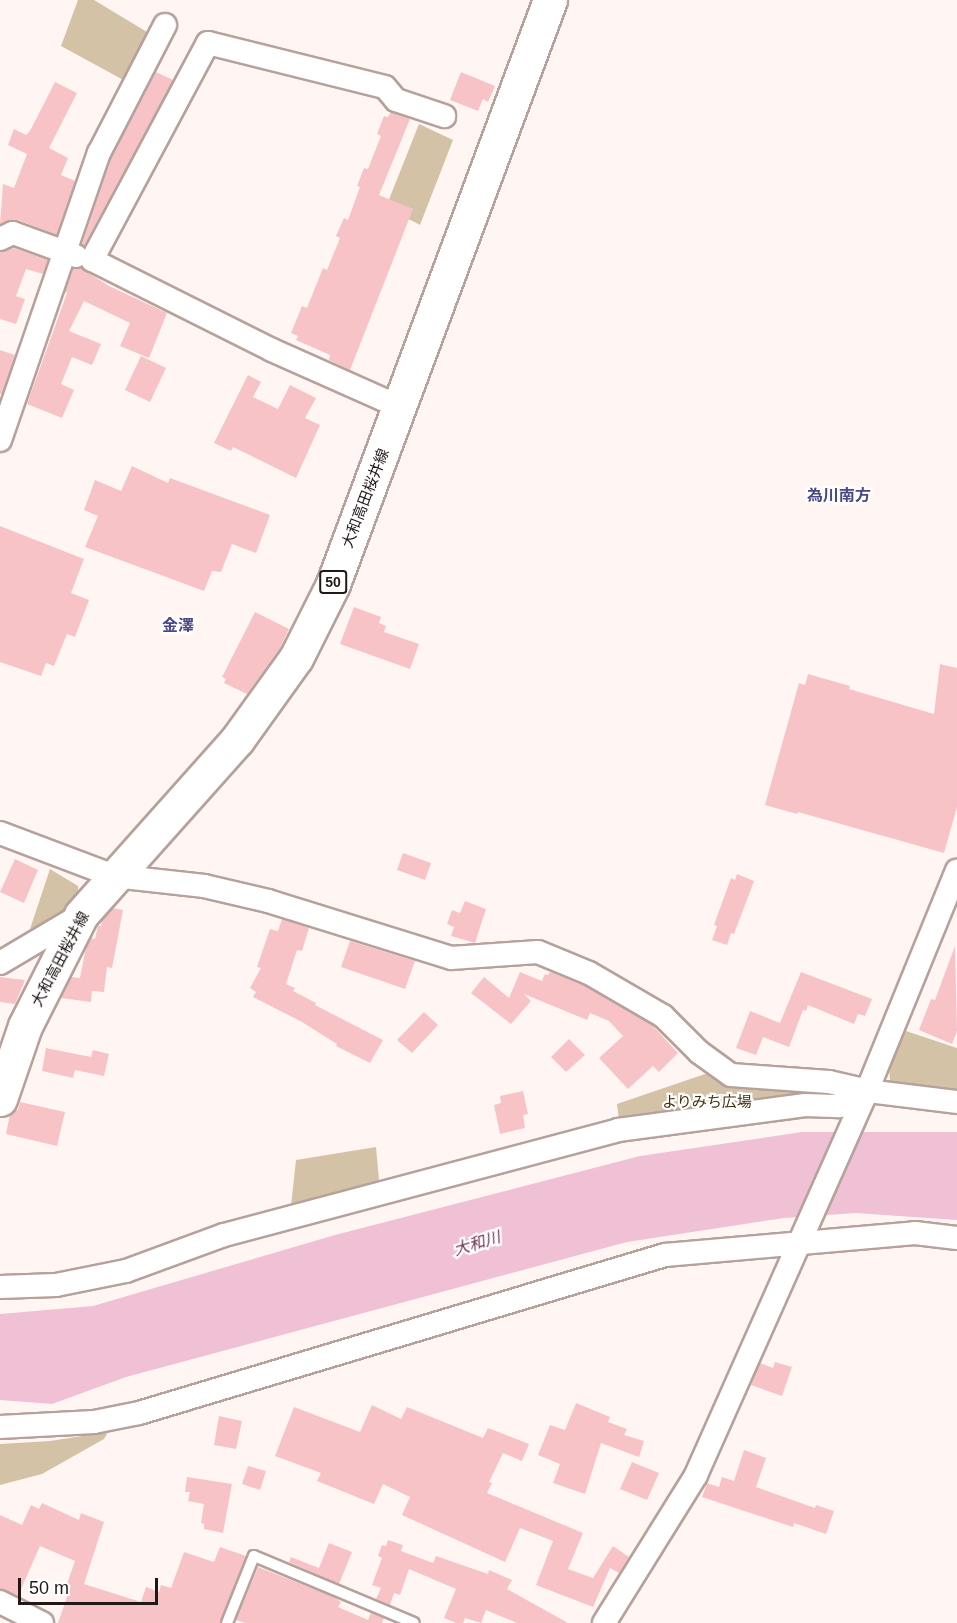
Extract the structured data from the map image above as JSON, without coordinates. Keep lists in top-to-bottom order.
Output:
{
  "streets": {
    "main road": ["大和高田桜井線", "50"]
  },
  "districts": ["為川南方", "金澤"],
  "water": ["大和川"],
  "parks": ["よりみち広場"],
  "scale_bar": "50 m"
}
